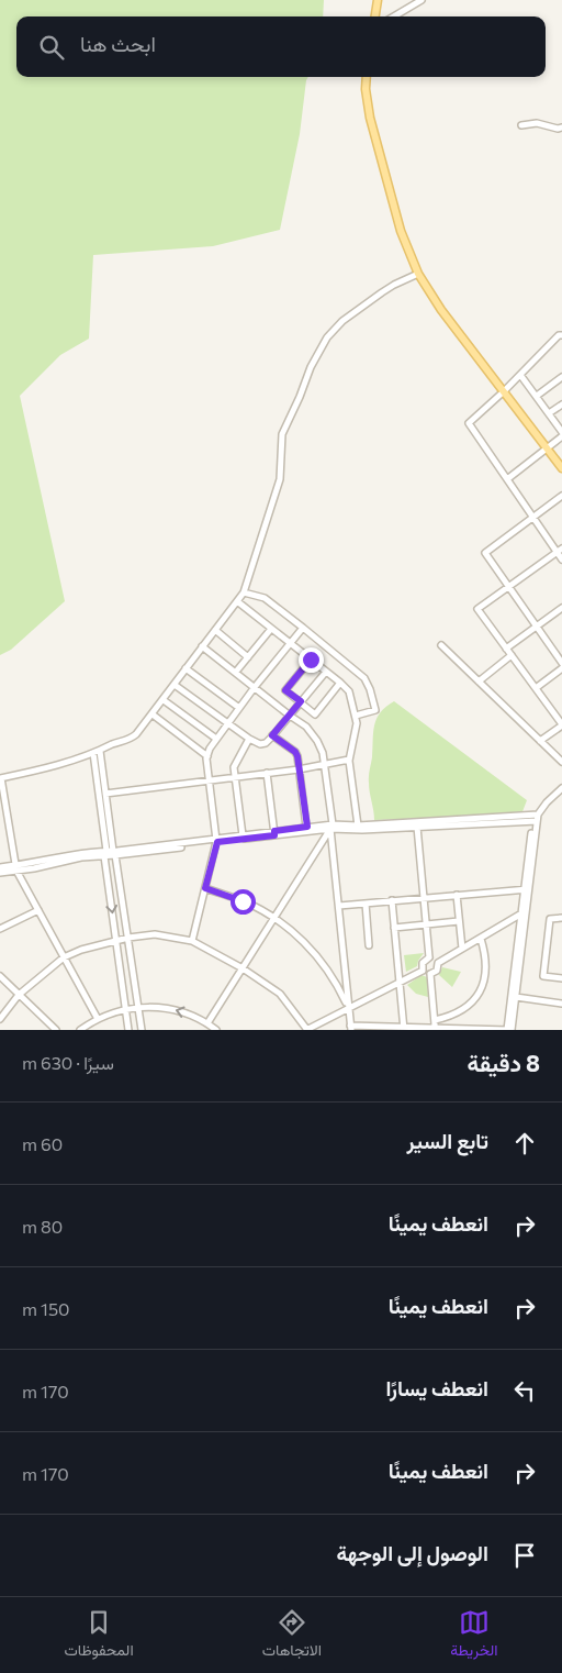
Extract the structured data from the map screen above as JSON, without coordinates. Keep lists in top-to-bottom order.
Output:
{
  "page": {
    "search": "ابحث هنا",
    "heading": ["8 دقيقة", "سيرًا · 630 m"],
    "list": [
      ["تابع السير", "60 m"],
      ["انعطف يمينًا", "80 m"],
      ["انعطف يمينًا", "150 m"],
      ["انعطف يسارًا", "170 m"],
      ["انعطف يمينًا", "170 m"],
      "الوصول إلى الوجهة"
    ],
    "nav": ["الخريطة", "الاتجاهات", "المحفوظات"]
  }
}
